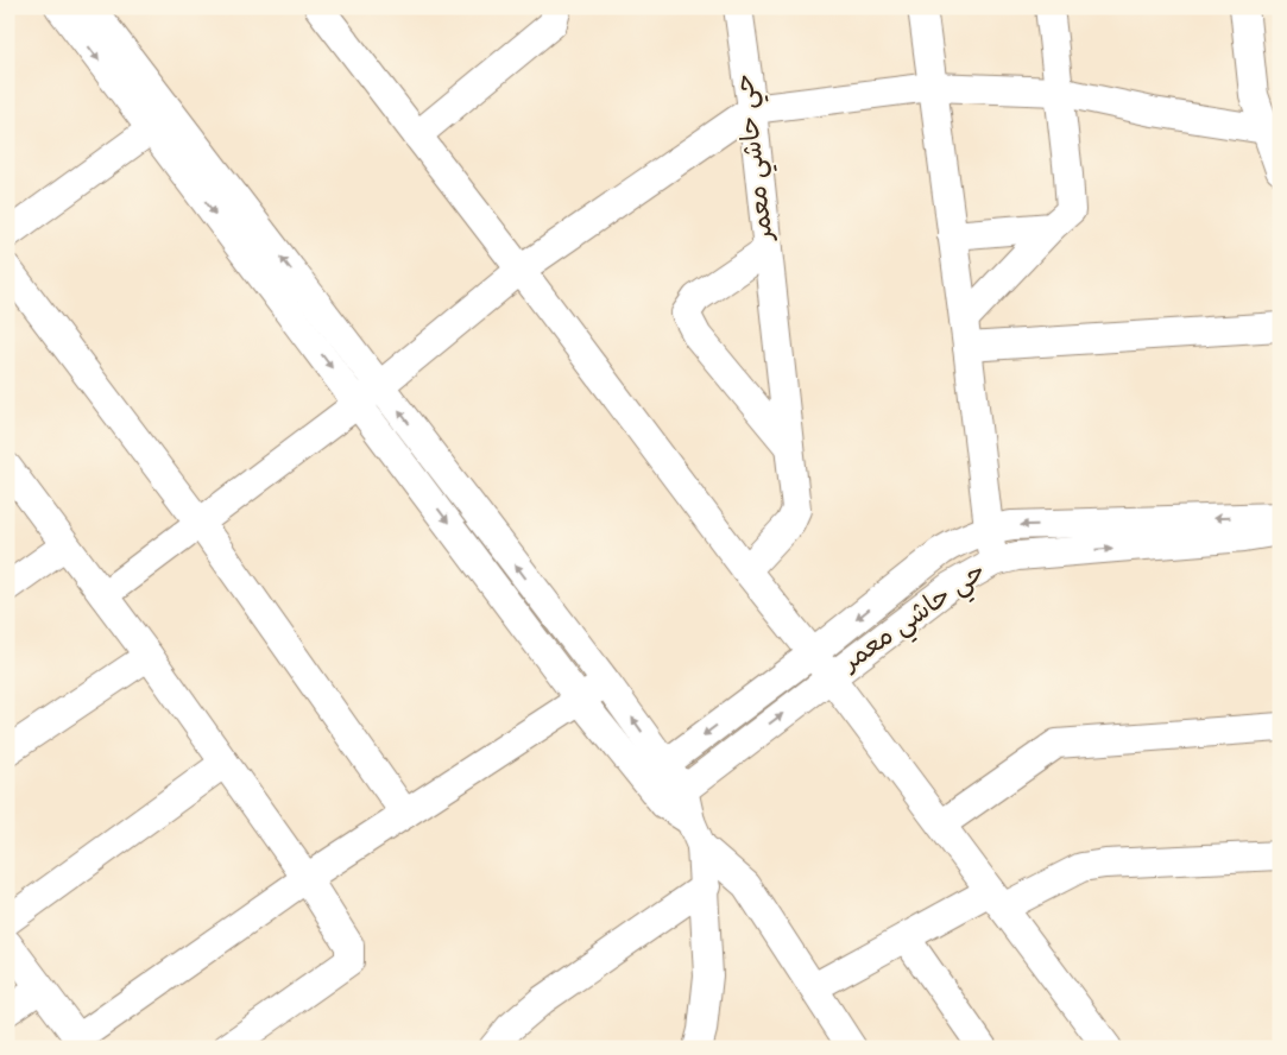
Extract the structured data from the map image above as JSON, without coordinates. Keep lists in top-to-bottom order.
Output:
{
  "streets": {
    "street": ["حي حاشي معمر"]
  }
}
